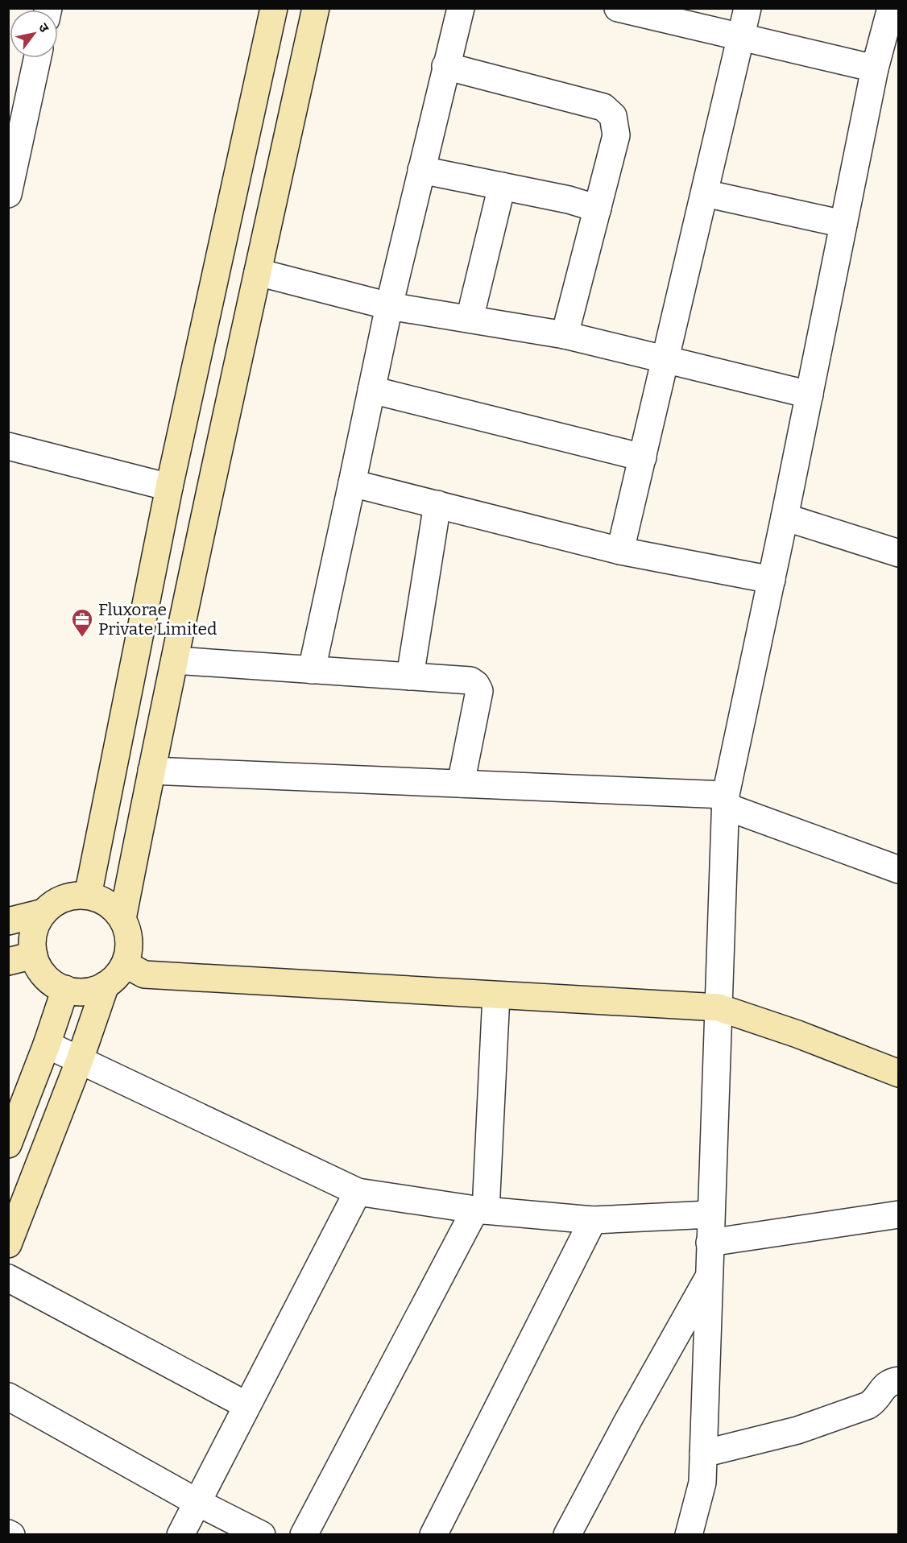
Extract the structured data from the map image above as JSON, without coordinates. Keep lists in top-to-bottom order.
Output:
{
  "places": {
    "office": ["Fluxorae Private Limited"]
  },
  "north": "top right"
}
